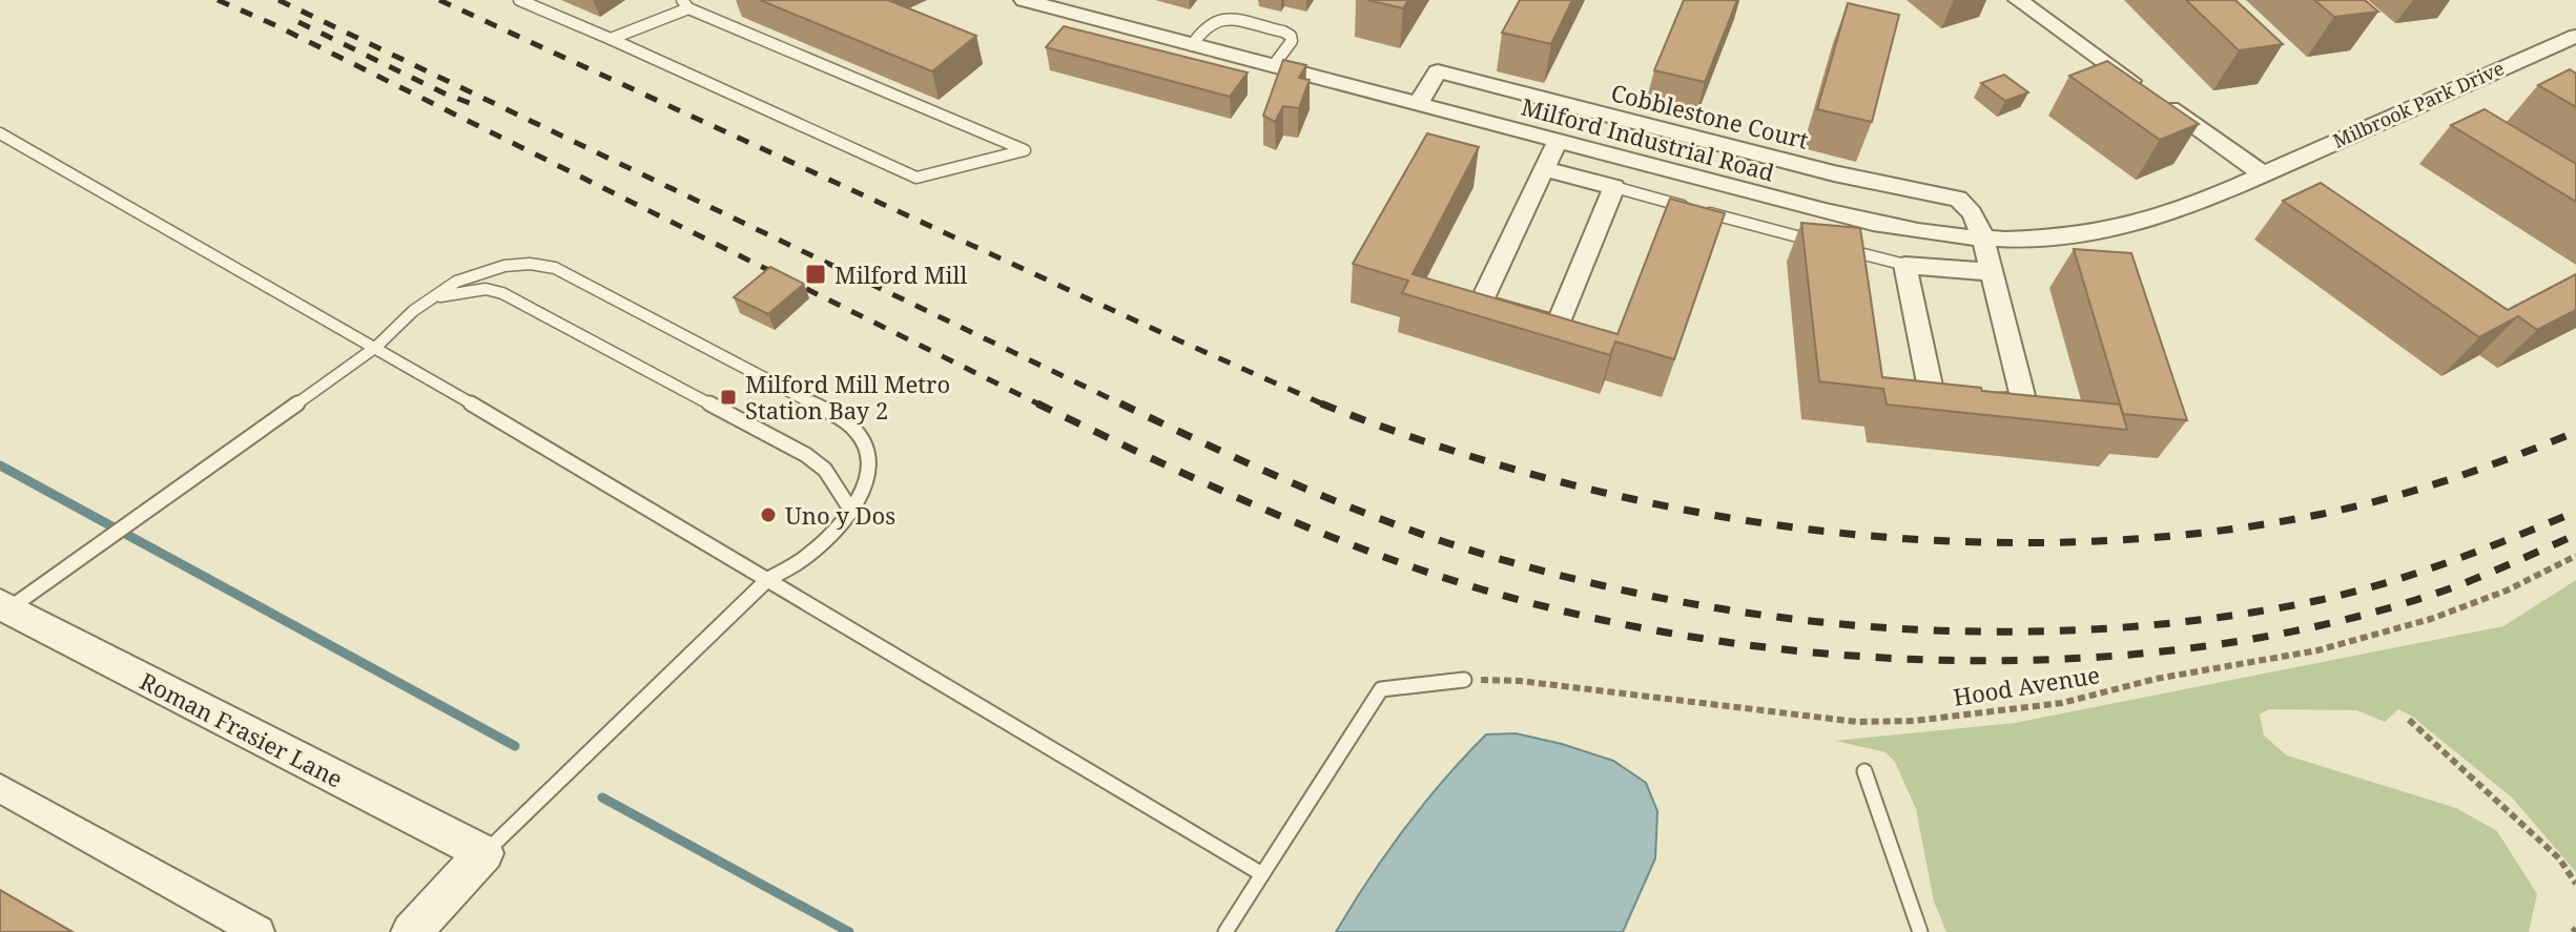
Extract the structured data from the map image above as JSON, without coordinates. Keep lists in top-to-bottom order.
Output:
{
  "streets": {
    "street": [
      "Milbrook Park Drive",
      "Cobblestone Court",
      "Milford Industrial Road",
      "Roman Frasier Lane"
    ],
    "path": ["Hood Avenue"]
  },
  "crossings": [
    ["Milbrook Park Drive", "Milford Industrial Road"],
    ["Cobblestone Court", "Milford Industrial Road"]
  ],
  "places": {
    "transit": ["Milford Mill", "Milford Mill Metro Station Bay 2"],
    "other": ["Uno y Dos"]
  }
}
